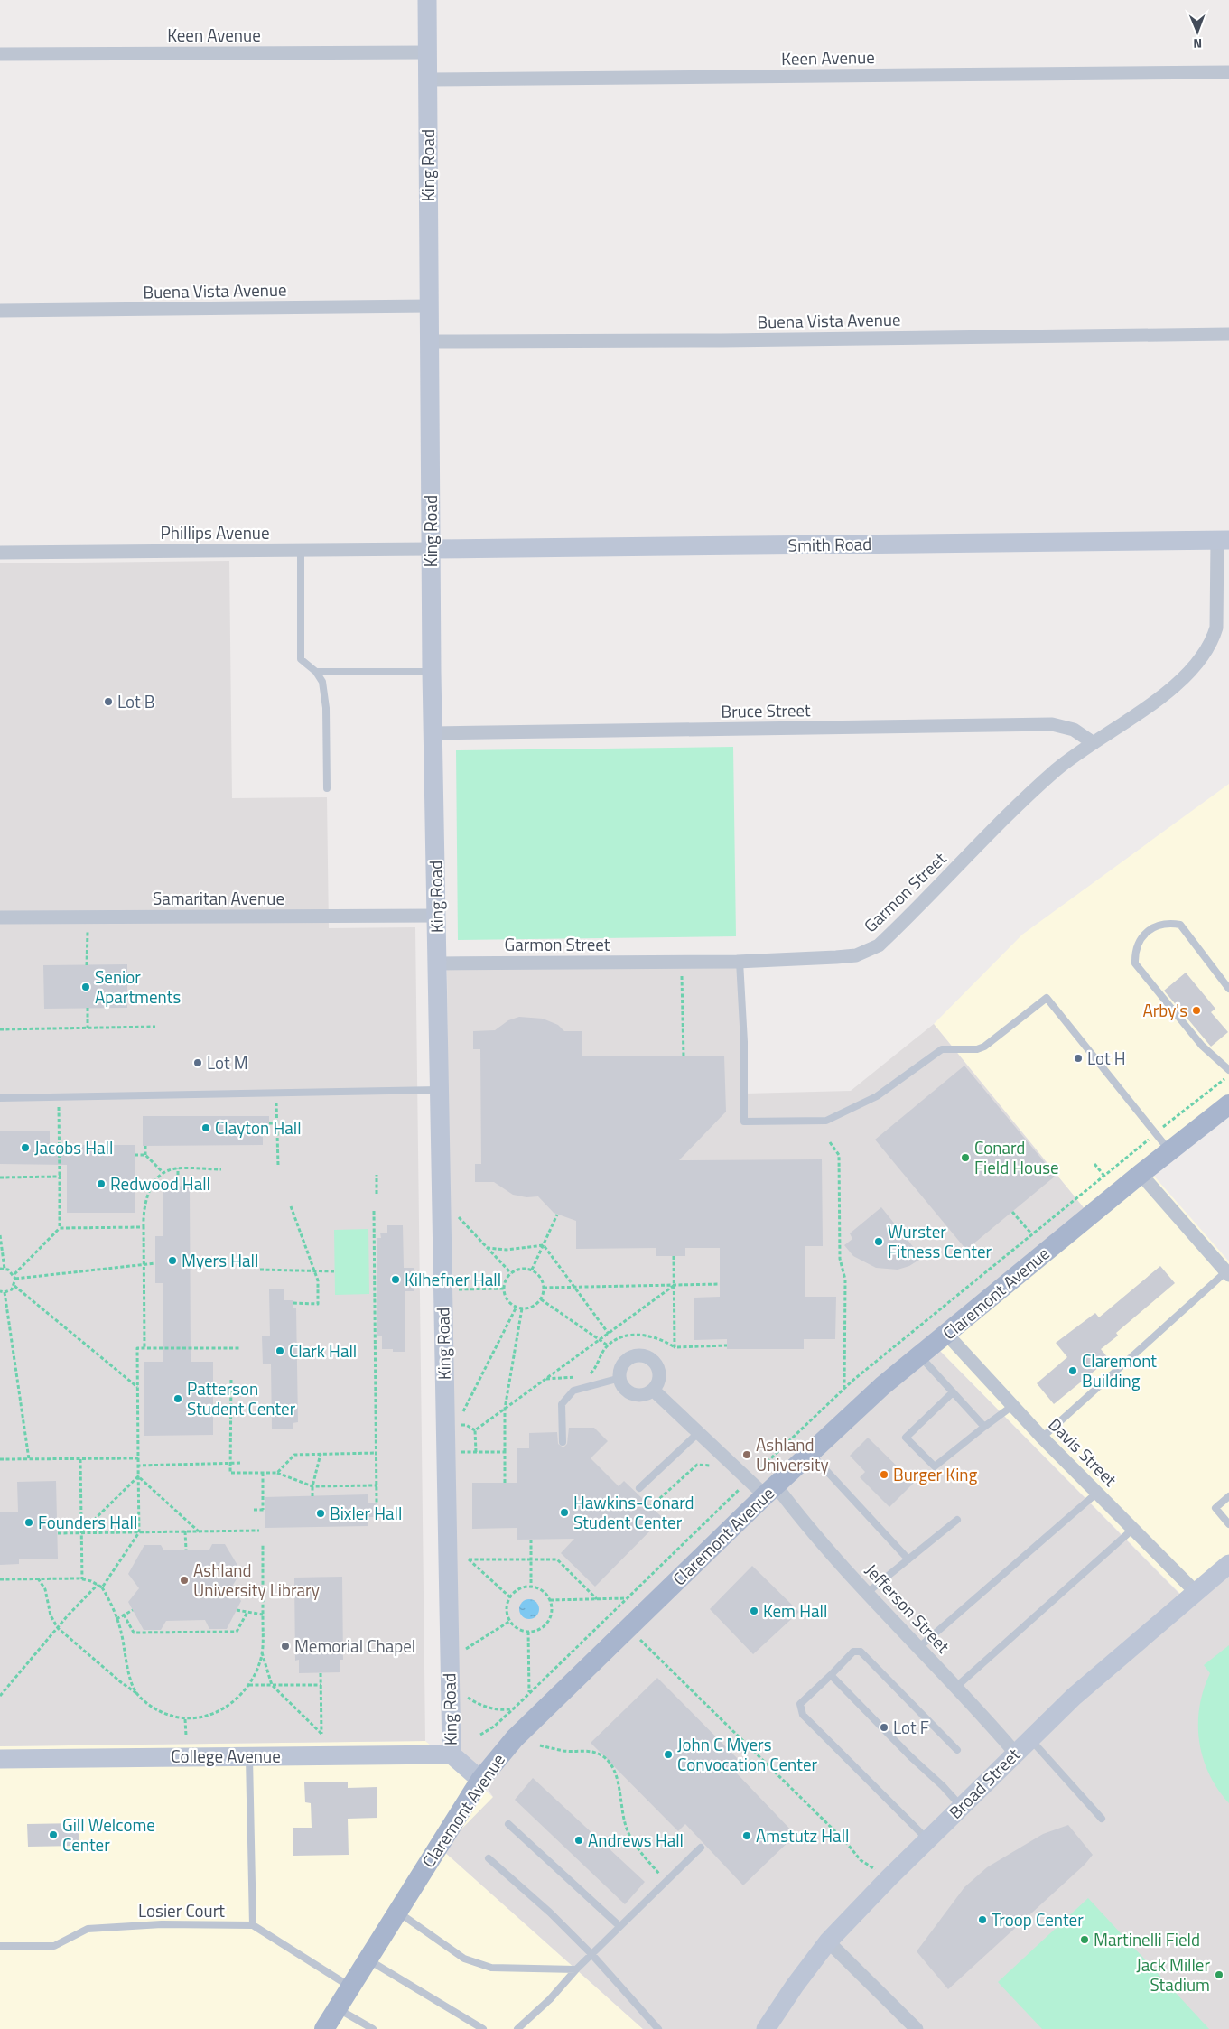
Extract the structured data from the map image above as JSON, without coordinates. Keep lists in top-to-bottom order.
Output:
{
  "streets": {
    "main road": ["Claremont Avenue"],
    "street": [
      "Keen Avenue",
      "King Road",
      "Buena Vista Avenue",
      "Phillips Avenue",
      "Smith Road",
      "Bruce Street",
      "Garmon Street",
      "Samaritan Avenue",
      "Davis Street",
      "Jefferson Street",
      "College Avenue",
      "Broad Street"
    ],
    "lane": ["Losier Court"]
  },
  "crossings": [
    ["Keen Avenue", "King Road"],
    ["King Road", "Buena Vista Avenue"],
    ["King Road", "Phillips Avenue"],
    ["King Road", "Smith Road"],
    ["King Road", "Bruce Street"],
    ["King Road", "Garmon Street"],
    ["King Road", "Samaritan Avenue"],
    ["King Road", "Claremont Avenue"],
    ["King Road", "College Avenue"],
    ["Phillips Avenue", "Smith Road"],
    ["Smith Road", "Garmon Street"],
    ["Bruce Street", "Garmon Street"],
    ["Claremont Avenue", "Davis Street"],
    ["Claremont Avenue", "Jefferson Street"],
    ["Davis Street", "Broad Street"],
    ["Jefferson Street", "Broad Street"]
  ],
  "places": [
    "Lot B",
    "Senior Apartments",
    "Arby's",
    "Lot H",
    "Lot M",
    "Clayton Hall",
    "Jacobs Hall",
    "Conard Field House",
    "Redwood Hall",
    "Wurster Fitness Center",
    "Myers Hall",
    "Kilhefner Hall",
    "Clark Hall",
    "Claremont Building",
    "Patterson Student Center",
    "Ashland University",
    "Burger King",
    "Hawkins-Conard Student Center",
    "Bixler Hall",
    "Founders Hall",
    "Ashland University Library",
    "Kem Hall",
    "Memorial Chapel",
    "Lot F",
    "John C Myers Convocation Center",
    "Gill Welcome Center",
    "Amstutz Hall",
    "Andrews Hall",
    "Troop Center",
    "Martinelli Field",
    "Jack Miller Stadium"
  ],
  "north": "bottom"
}
